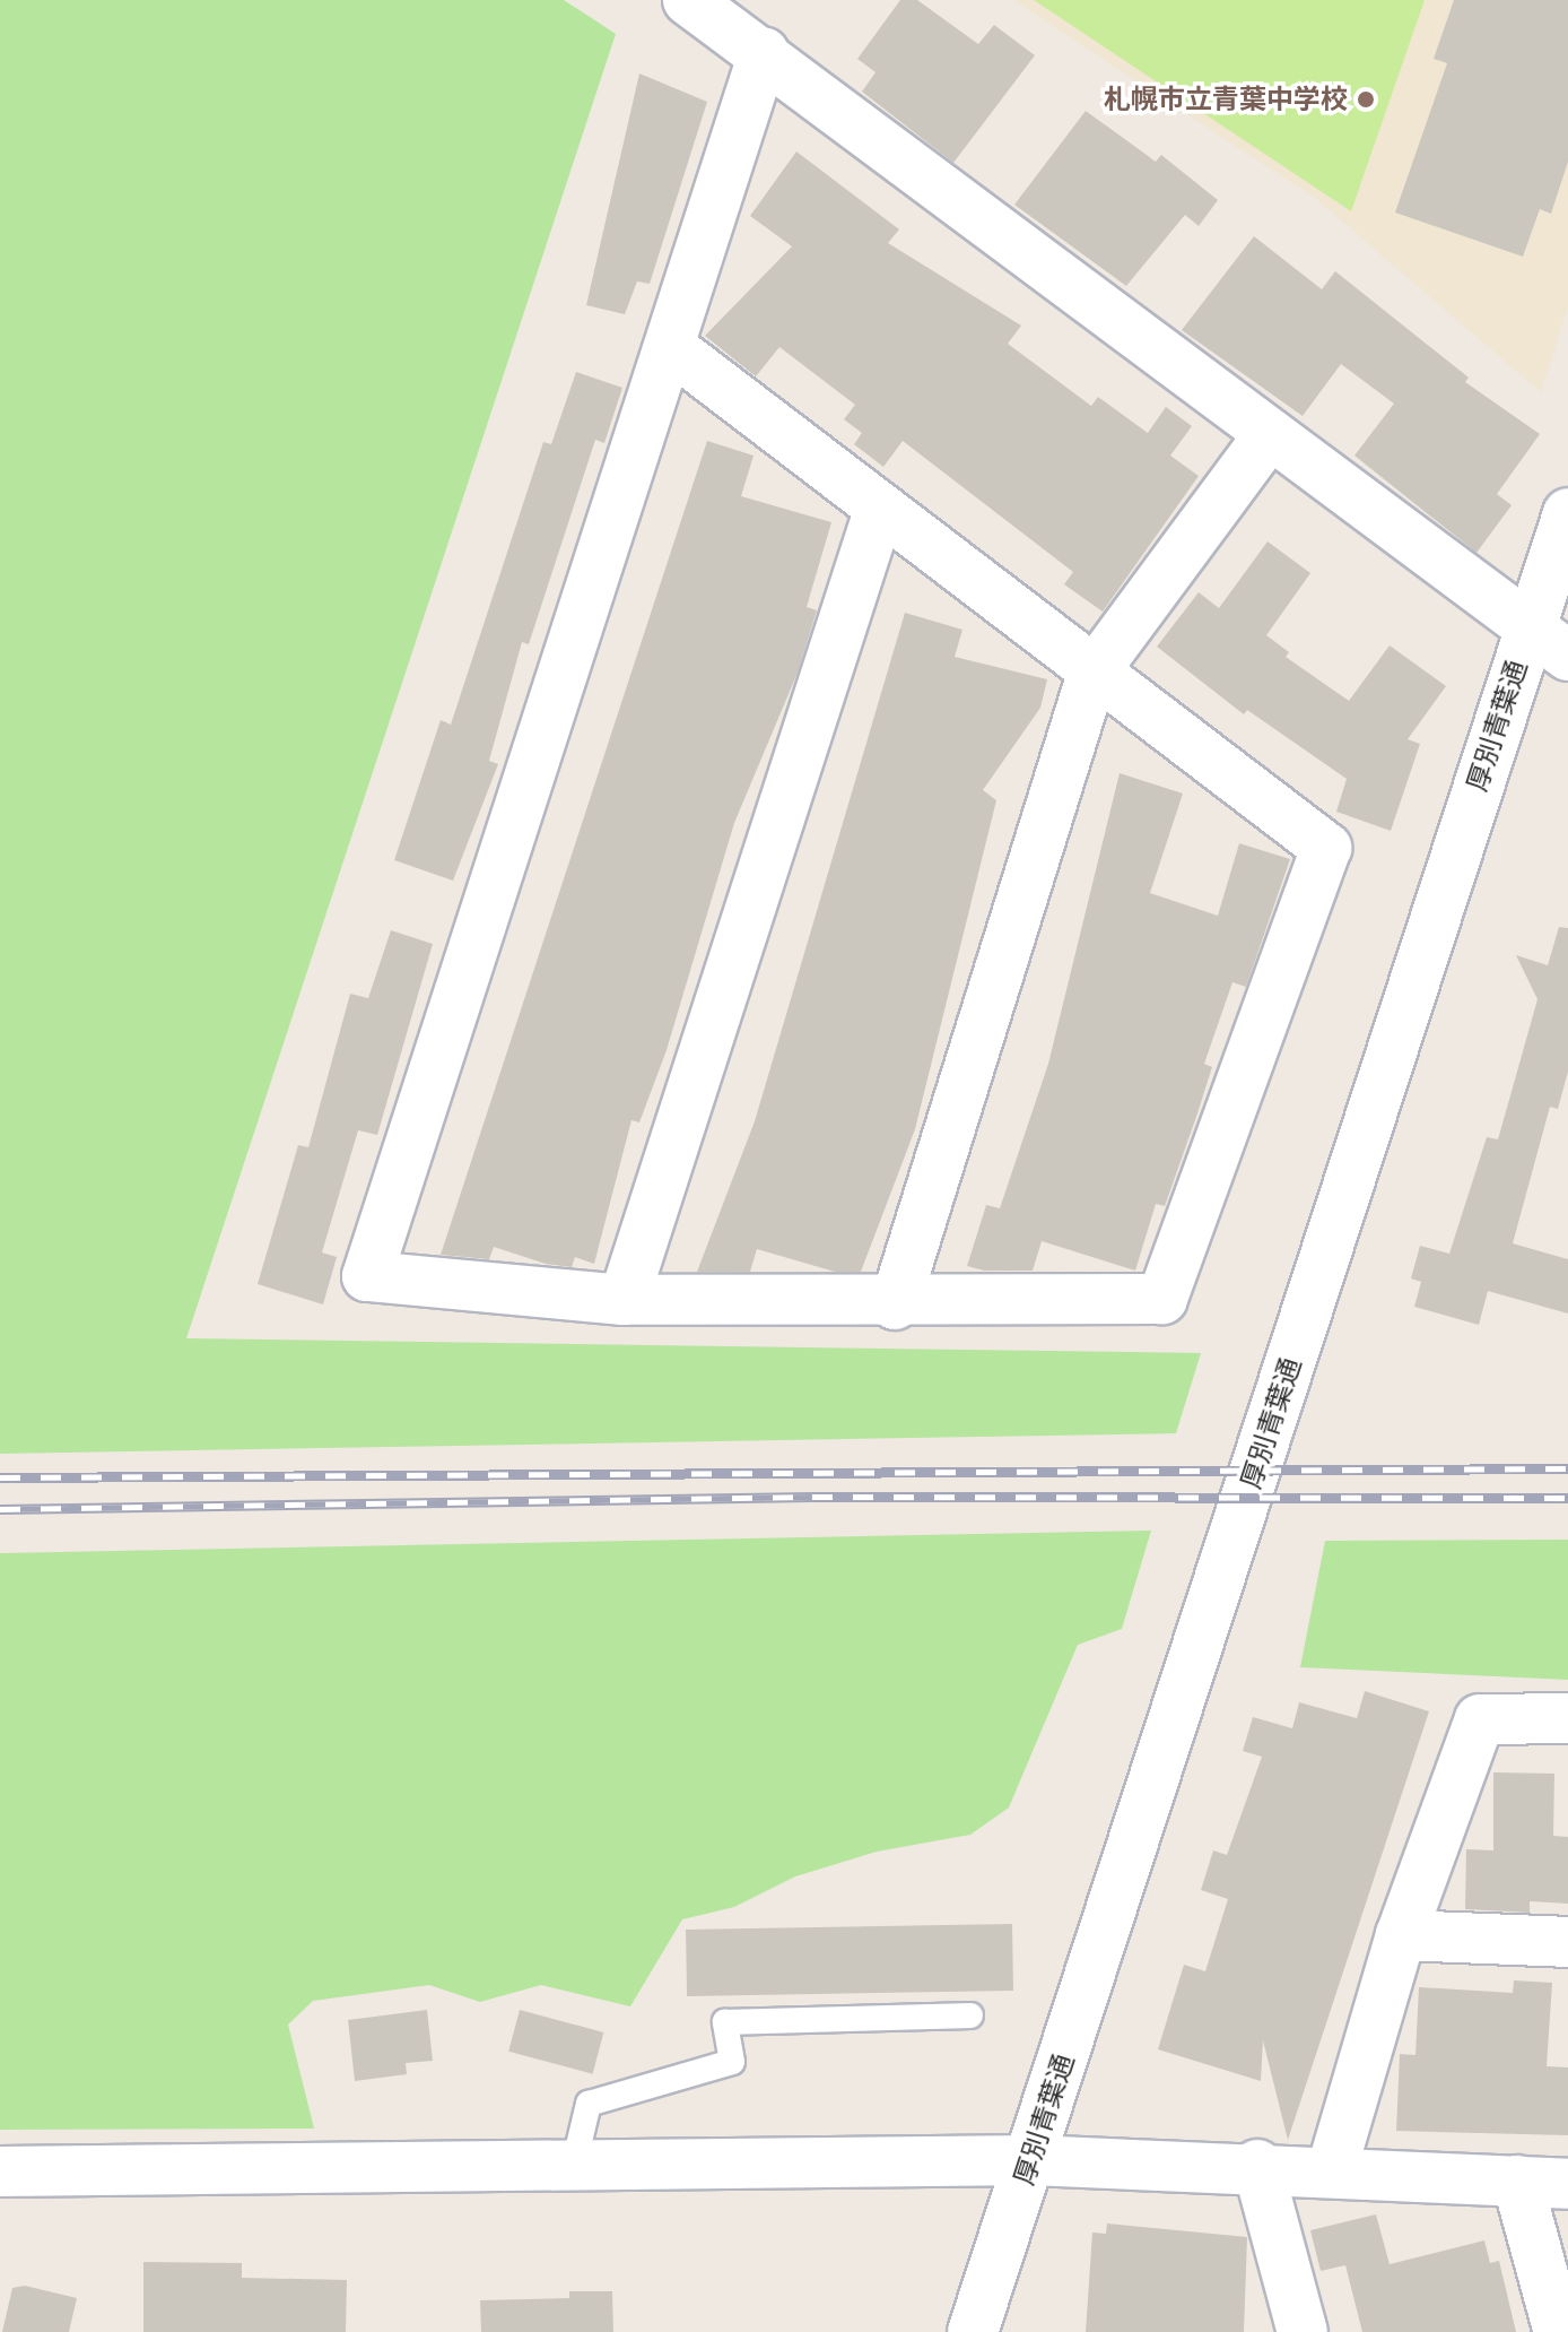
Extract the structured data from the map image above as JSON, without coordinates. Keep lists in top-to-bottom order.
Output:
{
  "streets": {
    "street": ["厚別青葉通"]
  },
  "places": ["札幌市立青葉中学校"]
}
